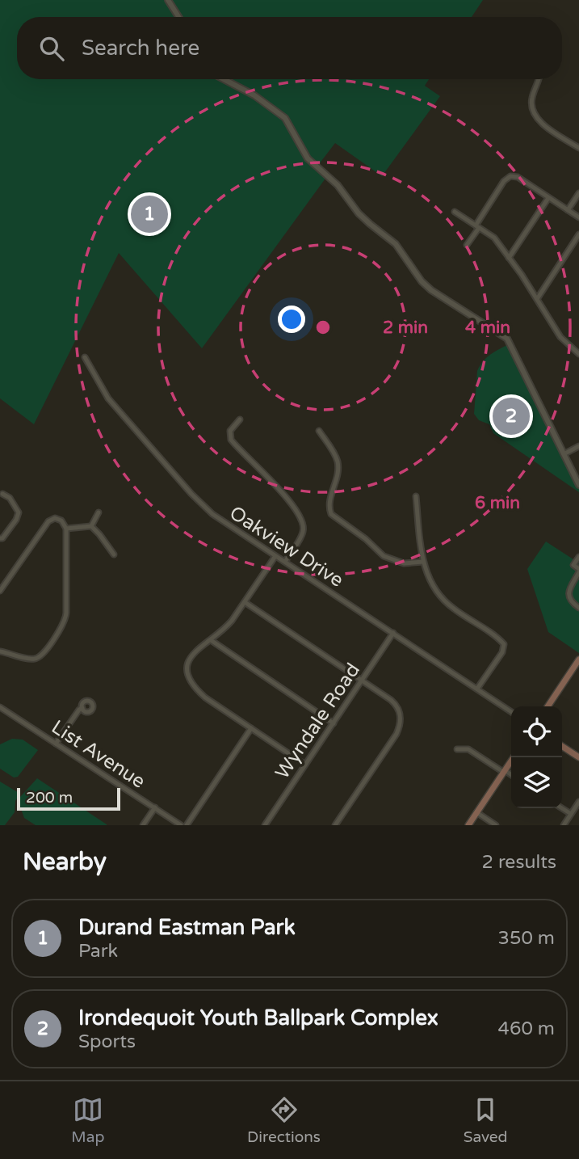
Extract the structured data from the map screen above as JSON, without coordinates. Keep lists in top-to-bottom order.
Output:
{
  "streets": {
    "street": ["Oakview Drive", "Wyndale Road", "List Avenue"]
  },
  "crossings": [
    ["Oakview Drive", "Wyndale Road"]
  ],
  "scale_bar": "200 m",
  "page": {
    "search": "Search here",
    "pins": ["1", "2"],
    "scale": "200 m",
    "heading": ["Nearby", "2 results"],
    "list": [
      {
        "mark": "1",
        "name": "Durand Eastman Park",
        "note": "Park",
        "value": "350 m"
      },
      {
        "mark": "2",
        "name": "Irondequoit Youth Ballpark Complex",
        "note": "Sports",
        "value": "460 m"
      }
    ],
    "nav": ["Map", "Directions", "Saved"]
  },
  "rings": ["2 min", "4 min", "6 min"]
}
